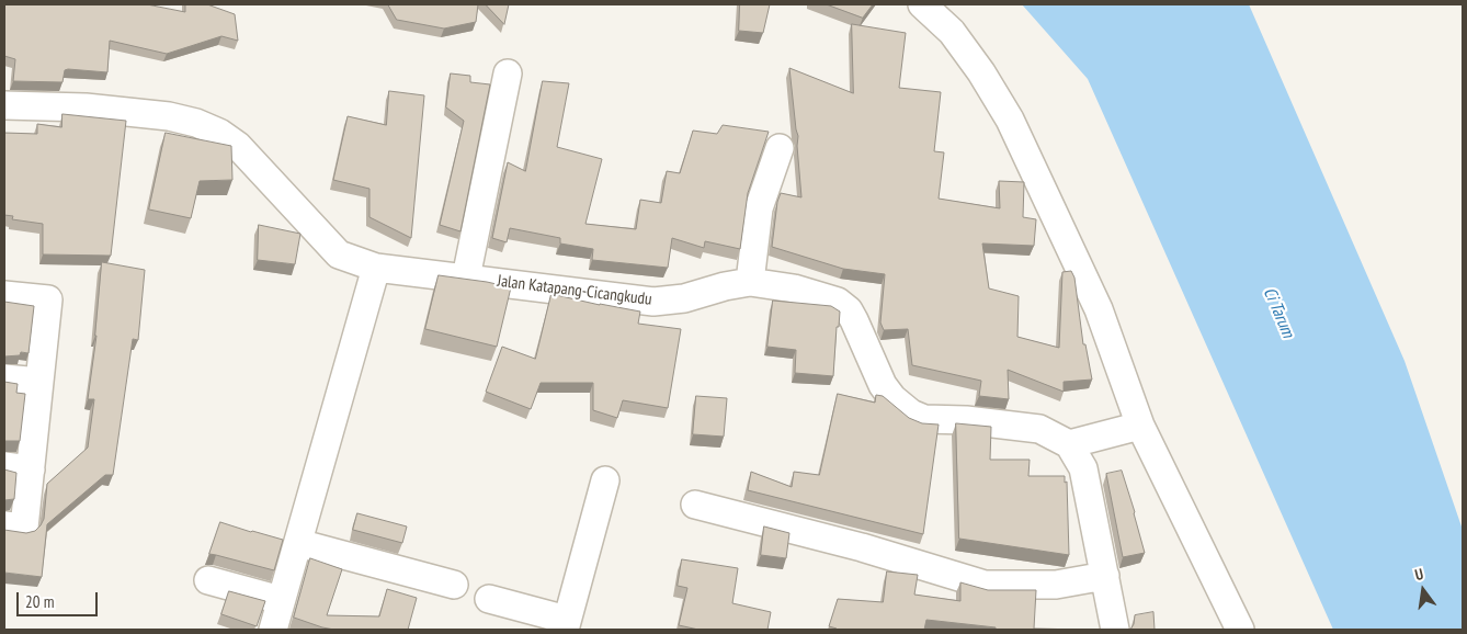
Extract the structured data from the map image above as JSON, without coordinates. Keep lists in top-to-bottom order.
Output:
{
  "streets": {
    "street": ["Jalan Katapang-Cicangkudu"]
  },
  "water": ["Ci Tarum"],
  "scale_bar": "20 m",
  "north": "top"
}
